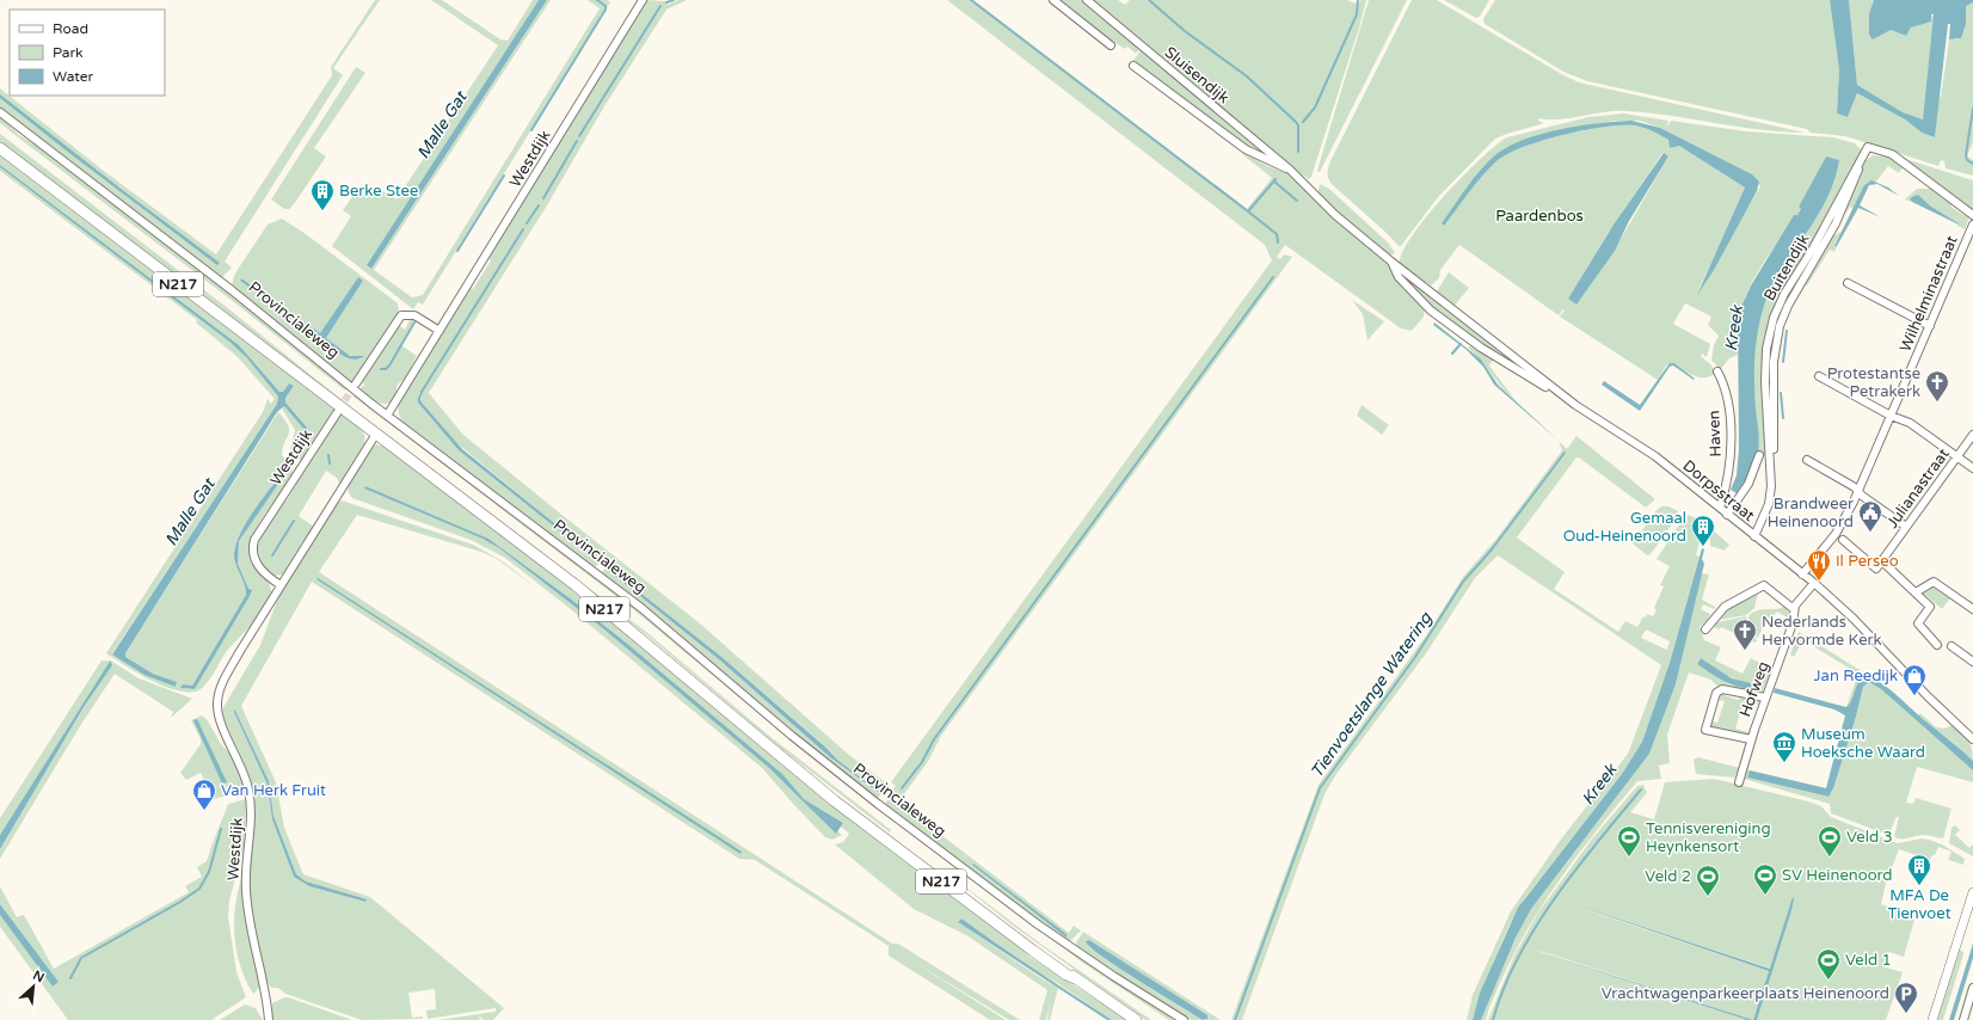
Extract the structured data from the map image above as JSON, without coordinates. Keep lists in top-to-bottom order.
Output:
{
  "streets": {
    "main road": ["N217"],
    "street": [
      "Sluisendijk",
      "Westdijk",
      "Buitendijk",
      "Wilhelminastraat",
      "Provincialeweg",
      "Haven",
      "Julianastraat",
      "Dorpsstraat",
      "Hofweg"
    ]
  },
  "crossings": [
    ["Sluisendijk", "Dorpsstraat"],
    ["Westdijk", "N217"],
    ["Westdijk", "Provincialeweg"],
    ["Buitendijk", "Dorpsstraat"],
    ["Wilhelminastraat", "Dorpsstraat"],
    ["Haven", "Dorpsstraat"],
    ["Dorpsstraat", "Hofweg"]
  ],
  "water": ["Malle Gat", "Kreek", "Tienvoetslange Watering"],
  "parks": ["Paardenbos"],
  "places": {
    "building": ["Berke Stee", "Gemaal Oud-Heinenoord", "MFA De Tienvoet"],
    "church": ["Protestantse Petrakerk", "Nederlands Hervormde Kerk"],
    "public building": ["Brandweer Heinenoord"],
    "restaurant": ["Il Perseo"],
    "shop": ["Jan Reedijk", "Van Herk Fruit"],
    "museum": ["Museum Hoeksche Waard"],
    "sports": [
      "Tennisvereniging Heynkensort",
      "Veld 3",
      "SV Heinenoord",
      "Veld 2",
      "Veld 1"
    ],
    "parking": ["Vrachtwagenparkeerplaats Heinenoord"]
  },
  "legend": ["Road", "Park", "Water"],
  "north": "top right"
}
